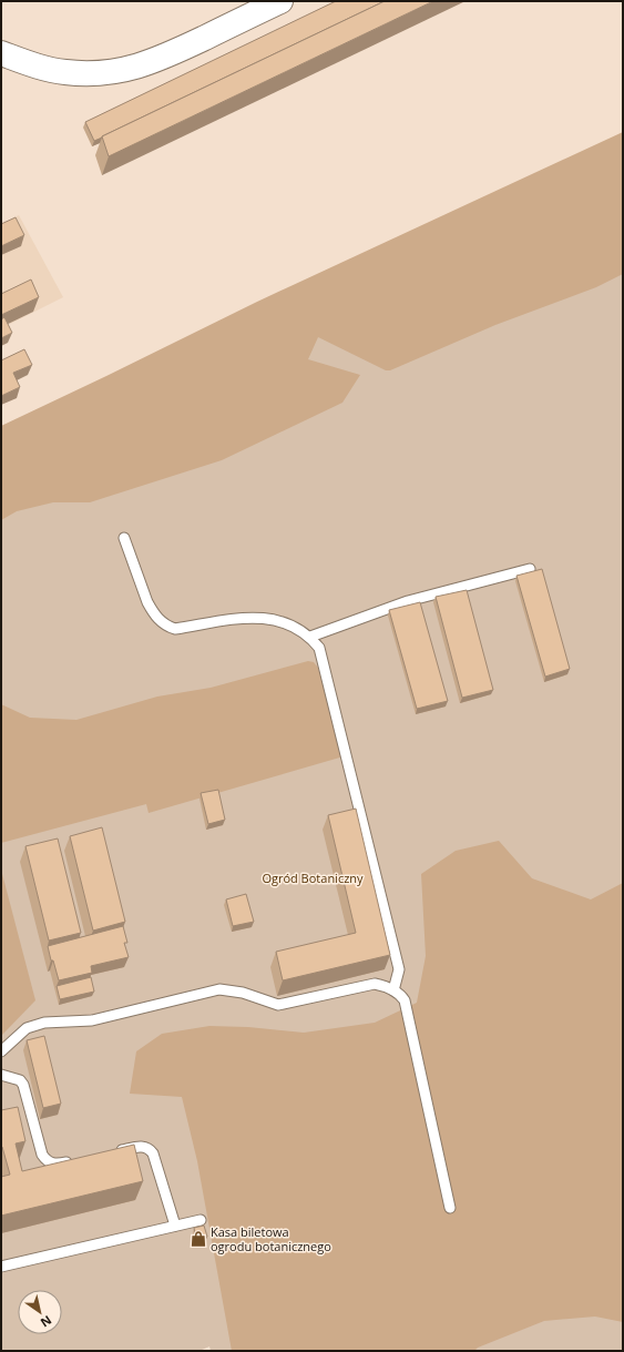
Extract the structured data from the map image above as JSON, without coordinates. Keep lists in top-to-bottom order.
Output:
{
  "parks": ["Ogród Botaniczny"],
  "places": {
    "shop": ["Kasa biletowa ogrodu botanicznego"]
  },
  "north": "bottom right"
}
